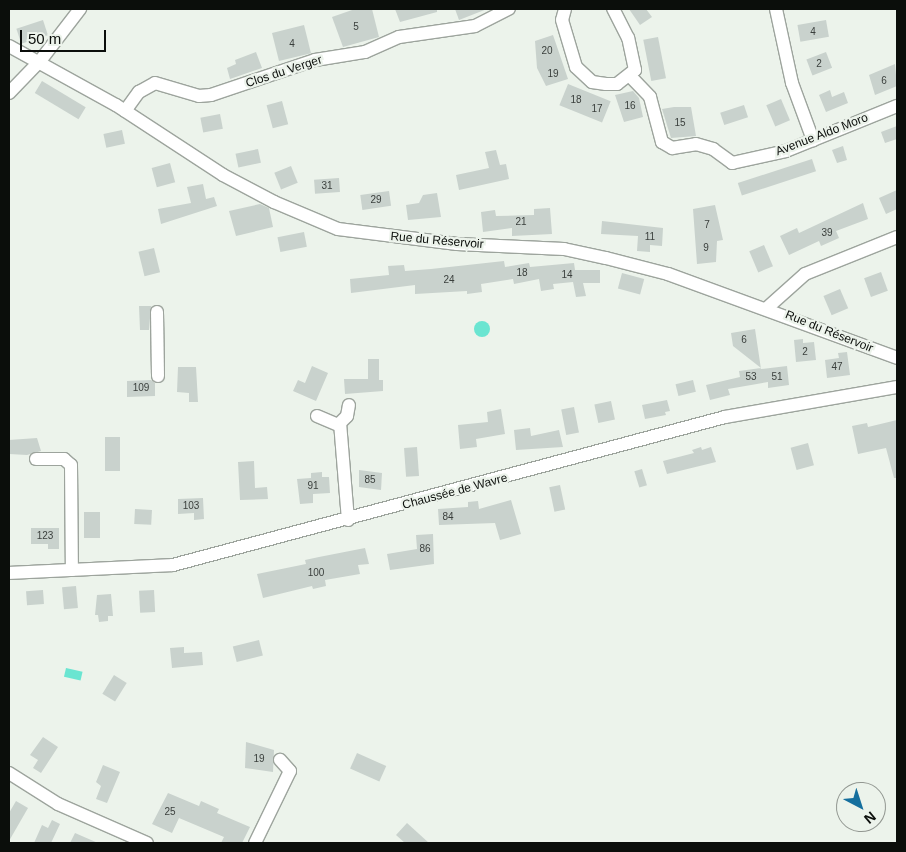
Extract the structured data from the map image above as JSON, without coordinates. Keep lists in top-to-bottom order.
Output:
{
  "streets": {
    "street": [
      "Clos du Verger",
      "Avenue Aldo Moro",
      "Rue du Réservoir",
      "Chaussée de Wavre"
    ]
  },
  "crossings": [
    ["Clos du Verger", "Rue du Réservoir"]
  ],
  "house_numbers": [
    "5",
    "4",
    "4",
    "20",
    "2",
    "19",
    "6",
    "18",
    "16",
    "17",
    "15",
    "31",
    "29",
    "21",
    "7",
    "39",
    "11",
    "9",
    "18",
    "14",
    "24",
    "6",
    "2",
    "47",
    "53",
    "51",
    "109",
    "85",
    "91",
    "103",
    "84",
    "123",
    "86",
    "100",
    "19",
    "25"
  ],
  "scale_bar": "50 m",
  "north": "bottom right"
}
